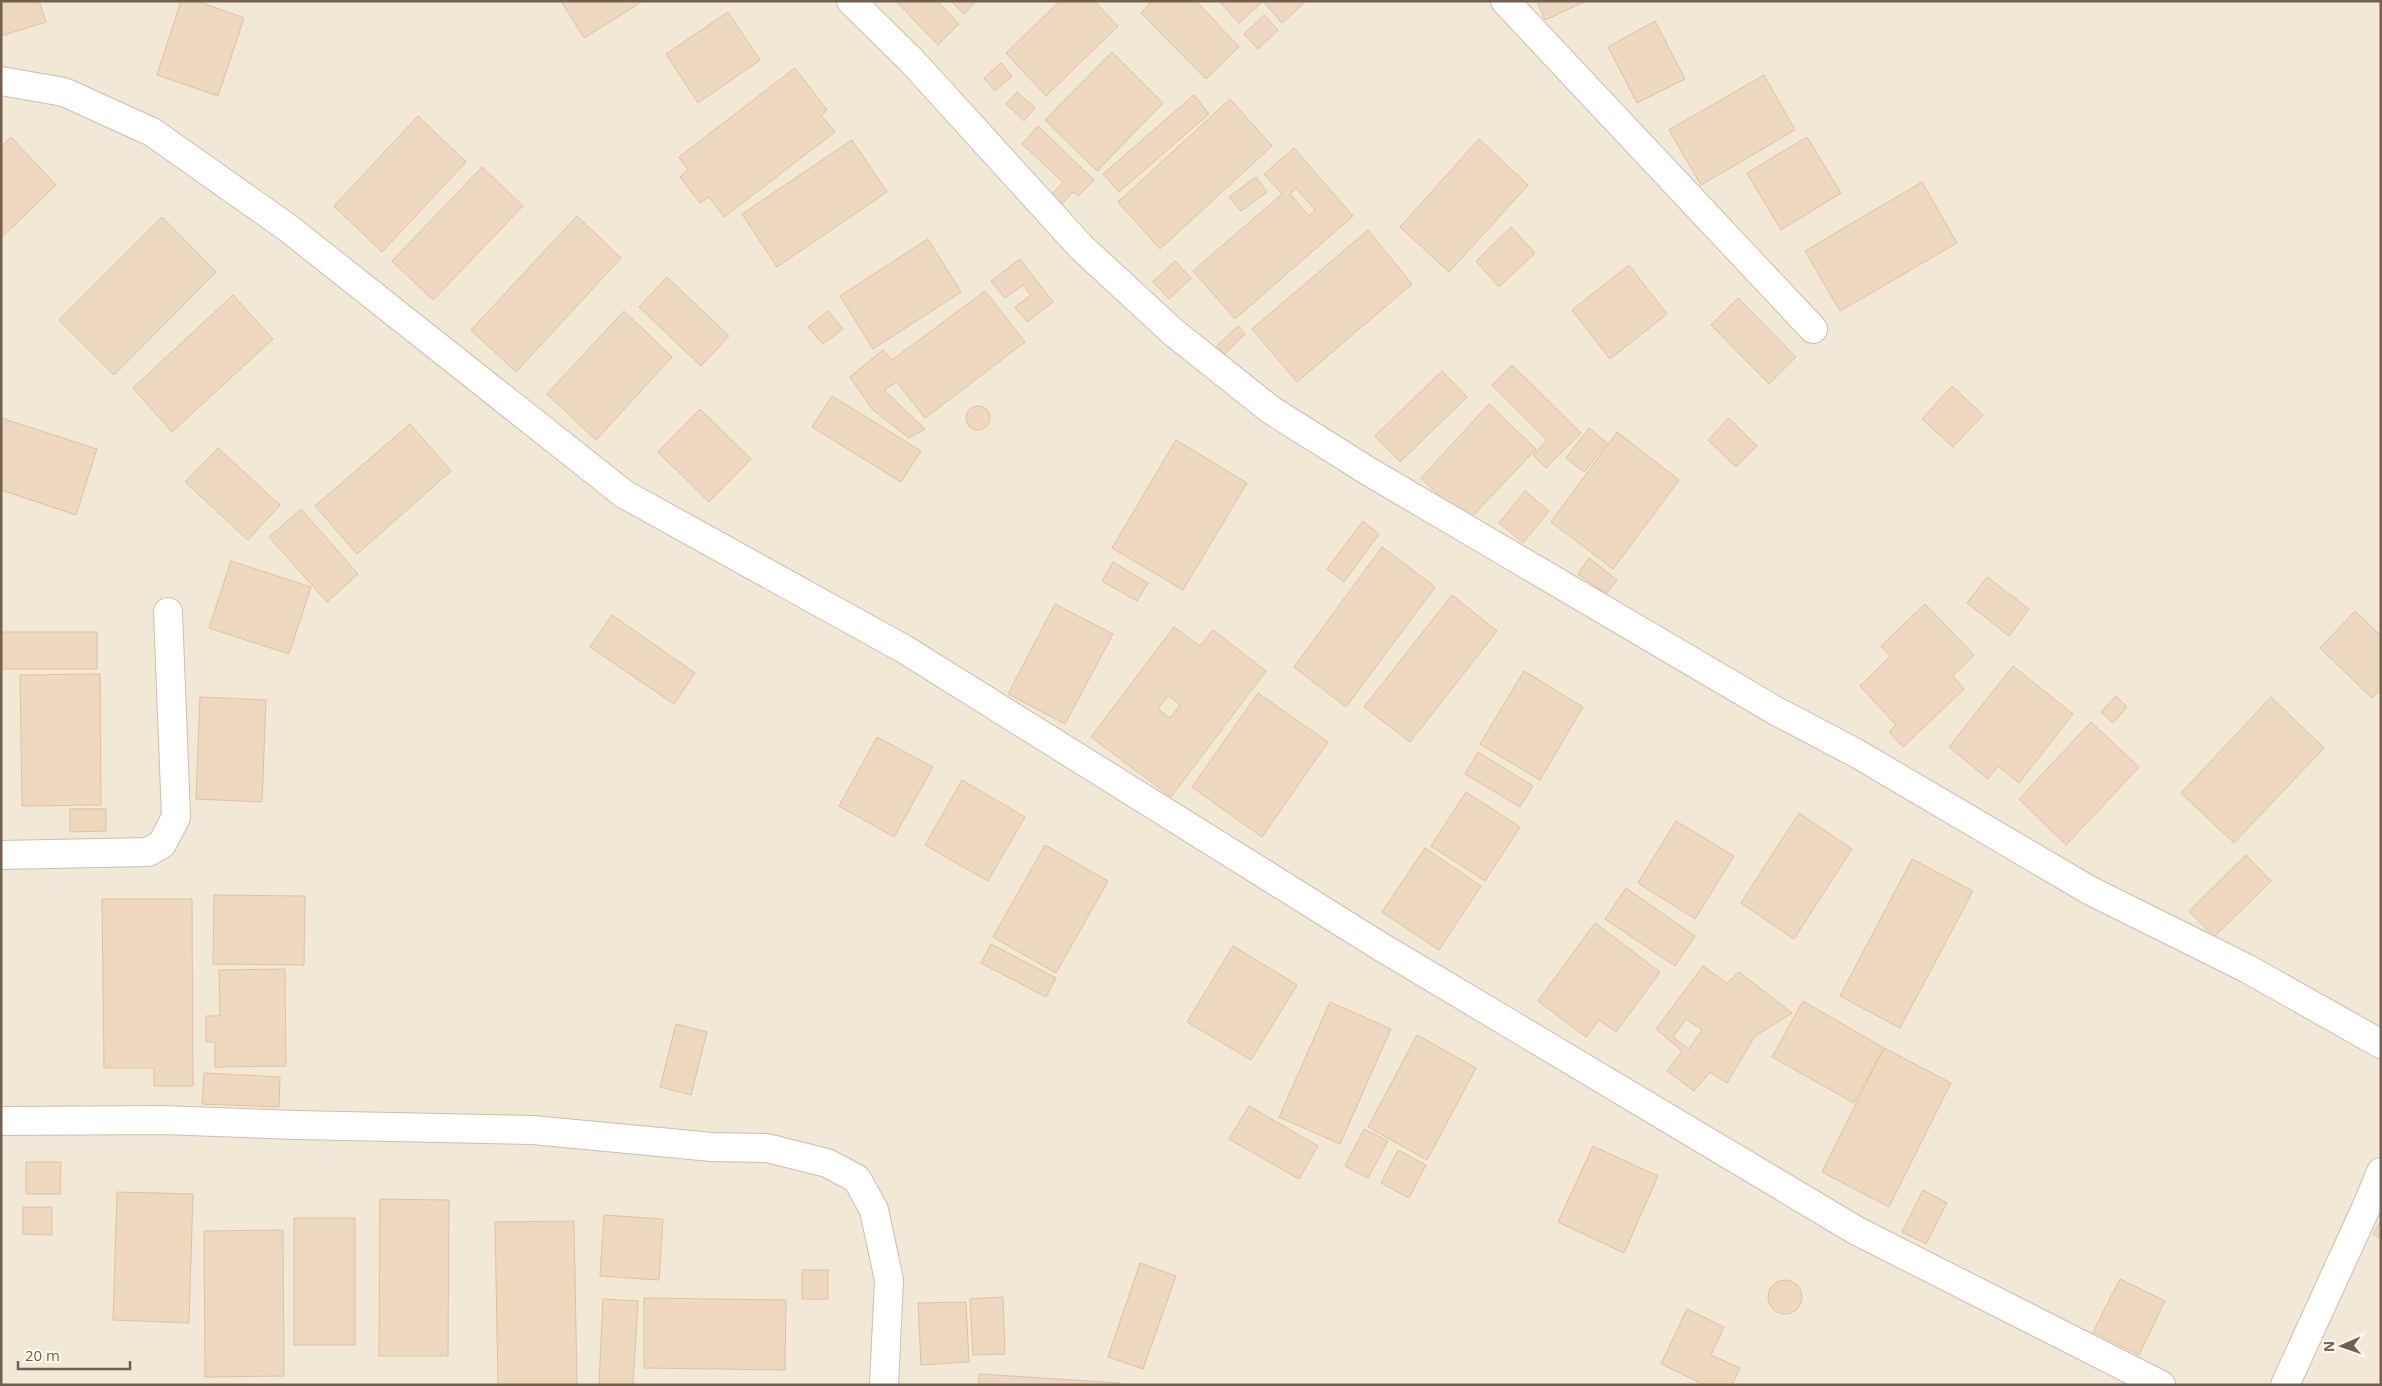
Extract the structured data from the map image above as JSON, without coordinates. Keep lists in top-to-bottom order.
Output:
{
  "scale_bar": "20 m",
  "north": "left"
}
